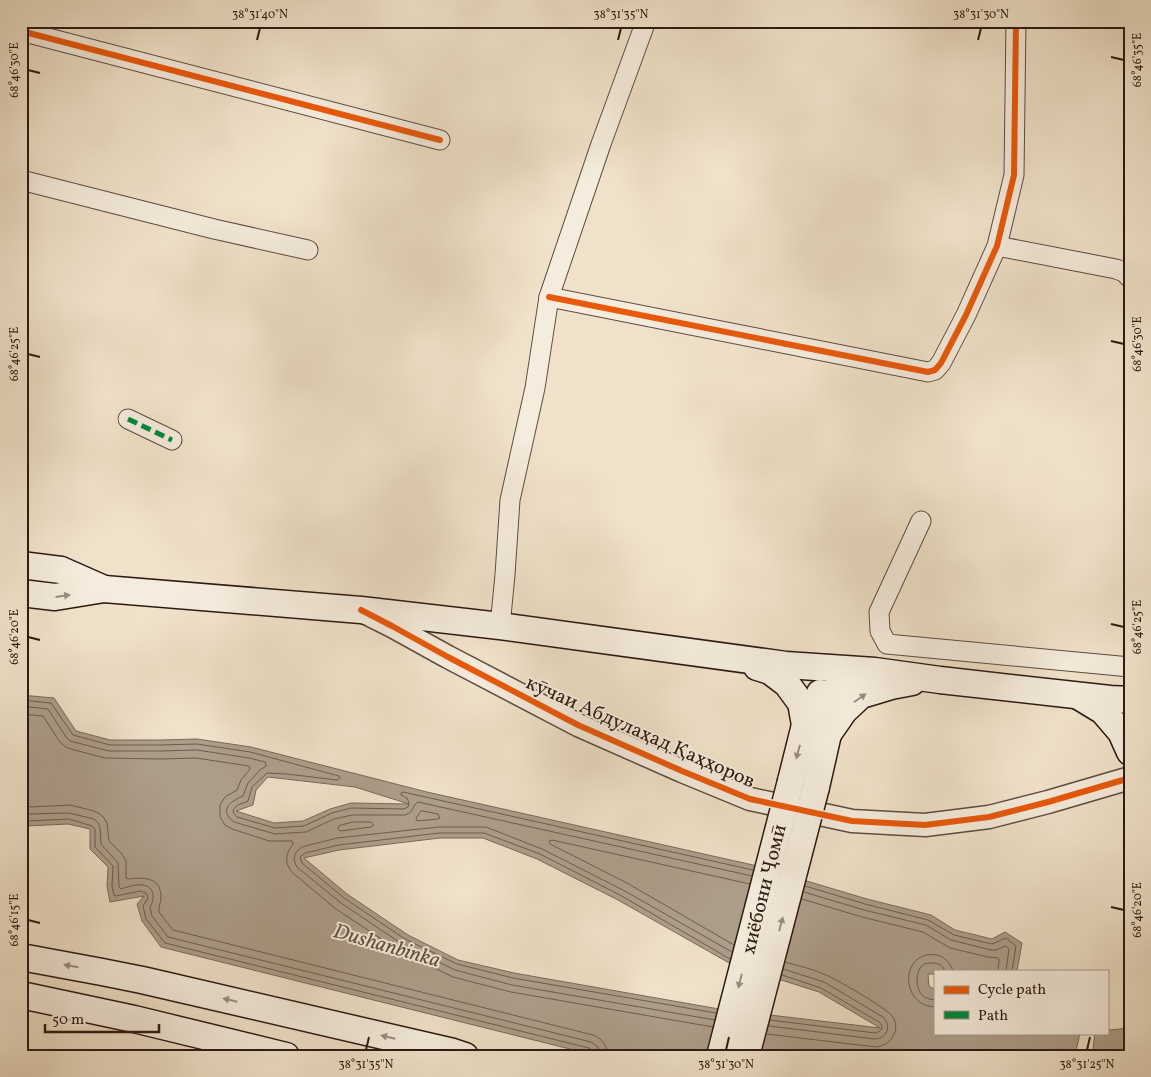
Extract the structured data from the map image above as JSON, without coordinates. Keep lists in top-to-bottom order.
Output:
{
  "streets": {
    "main road": ["кӯчаи Абдулаҳад Қаҳҳоров", "хиёбони Ҷомӣ"]
  },
  "crossings": [
    ["кӯчаи Абдулаҳад Қаҳҳоров", "хиёбони Ҷомӣ"]
  ],
  "water": ["Dushanbinka"],
  "legend": ["Cycle path", "Path"],
  "scale_bar": "50 m",
  "coordinates": [
    "38°31'40\"N",
    "38°31'35\"N",
    "38°31'30\"N",
    "68°46'35\"E",
    "68°46'30\"E",
    "68°46'25\"E",
    "68°46'20\"E",
    "68°46'15\"E",
    "38°31'25\"N"
  ]
}
